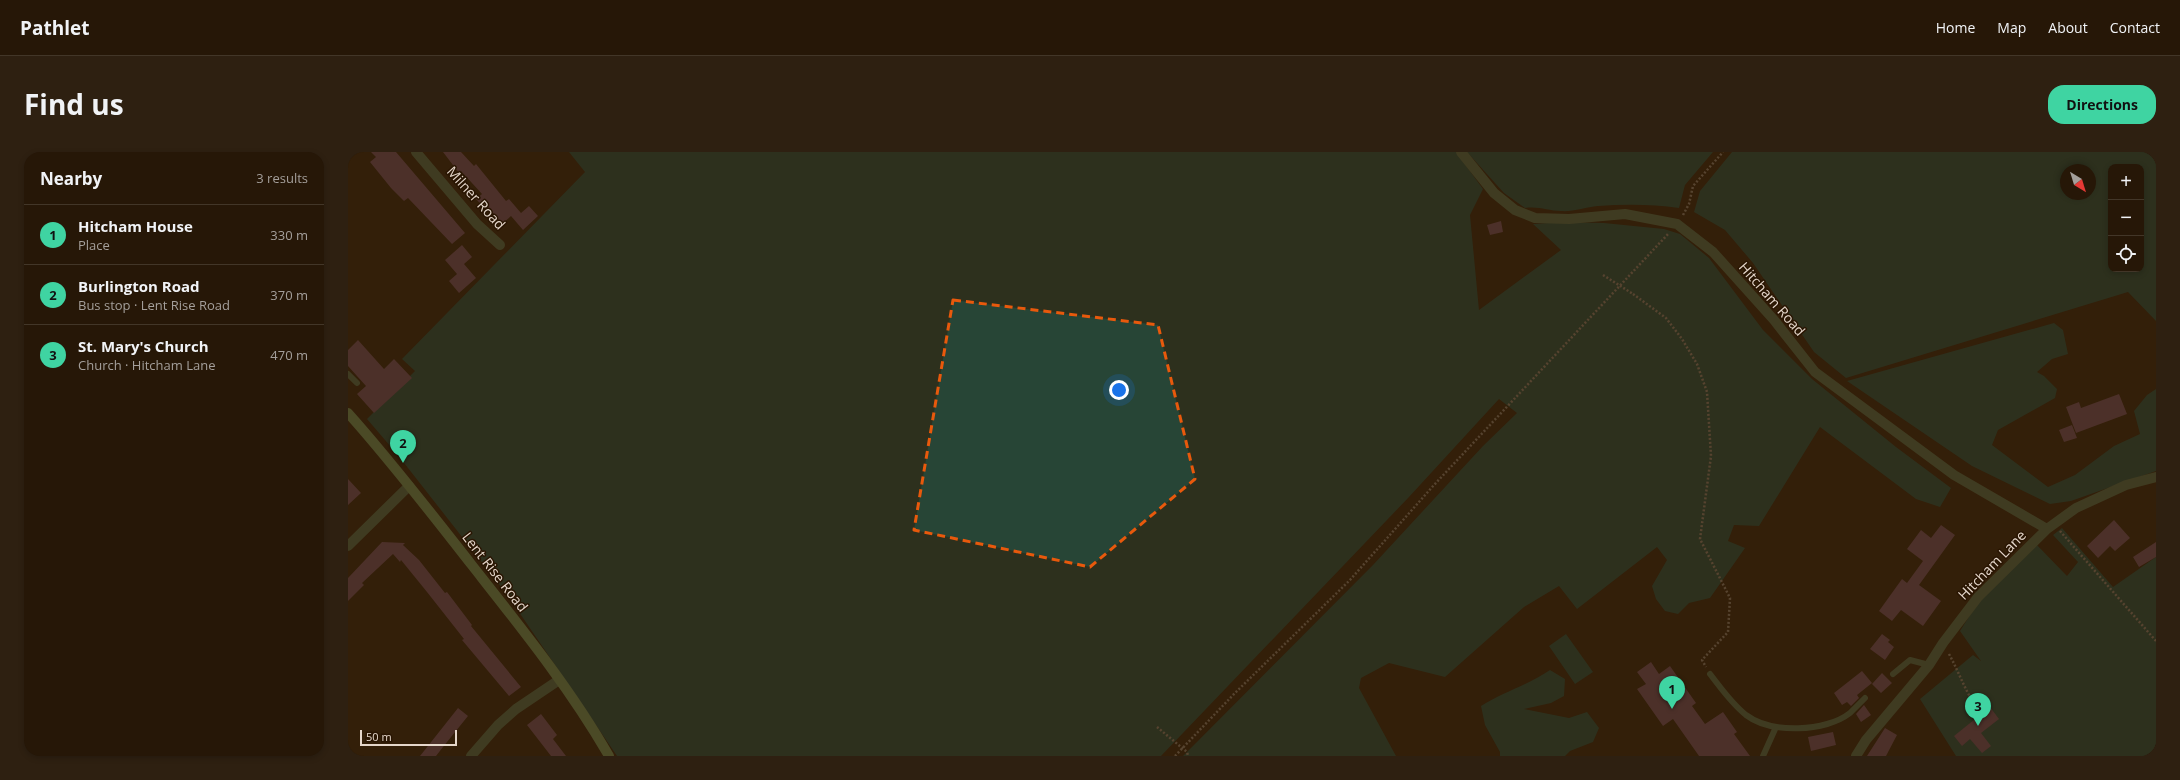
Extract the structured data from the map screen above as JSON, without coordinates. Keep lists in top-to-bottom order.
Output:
{
  "streets": {
    "street": [
      "Milner Road",
      "Hitcham Road",
      "Hitcham Lane",
      "Lent Rise Road"
    ]
  },
  "crossings": [
    ["Hitcham Road", "Hitcham Lane"]
  ],
  "scale_bar": "50 m",
  "north": "bottom right",
  "page": {
    "header": "Pathlet",
    "nav": [
      "Home",
      "Map",
      "About",
      "Contact"
    ],
    "title": "Find us",
    "buttons": "Directions",
    "heading": ["Nearby", "3 results"],
    "map_buttons": ["+", "−"],
    "list": [
      {
        "mark": "1",
        "name": "Hitcham House",
        "note": "Place",
        "value": "330 m"
      },
      {
        "mark": "2",
        "name": "Burlington Road",
        "note": "Bus stop · Lent Rise Road",
        "value": "370 m"
      },
      {
        "mark": "3",
        "name": "St. Mary's Church",
        "note": "Church · Hitcham Lane",
        "value": "470 m"
      }
    ],
    "pins": ["2", "1", "3"],
    "scale": "50 m"
  }
}
